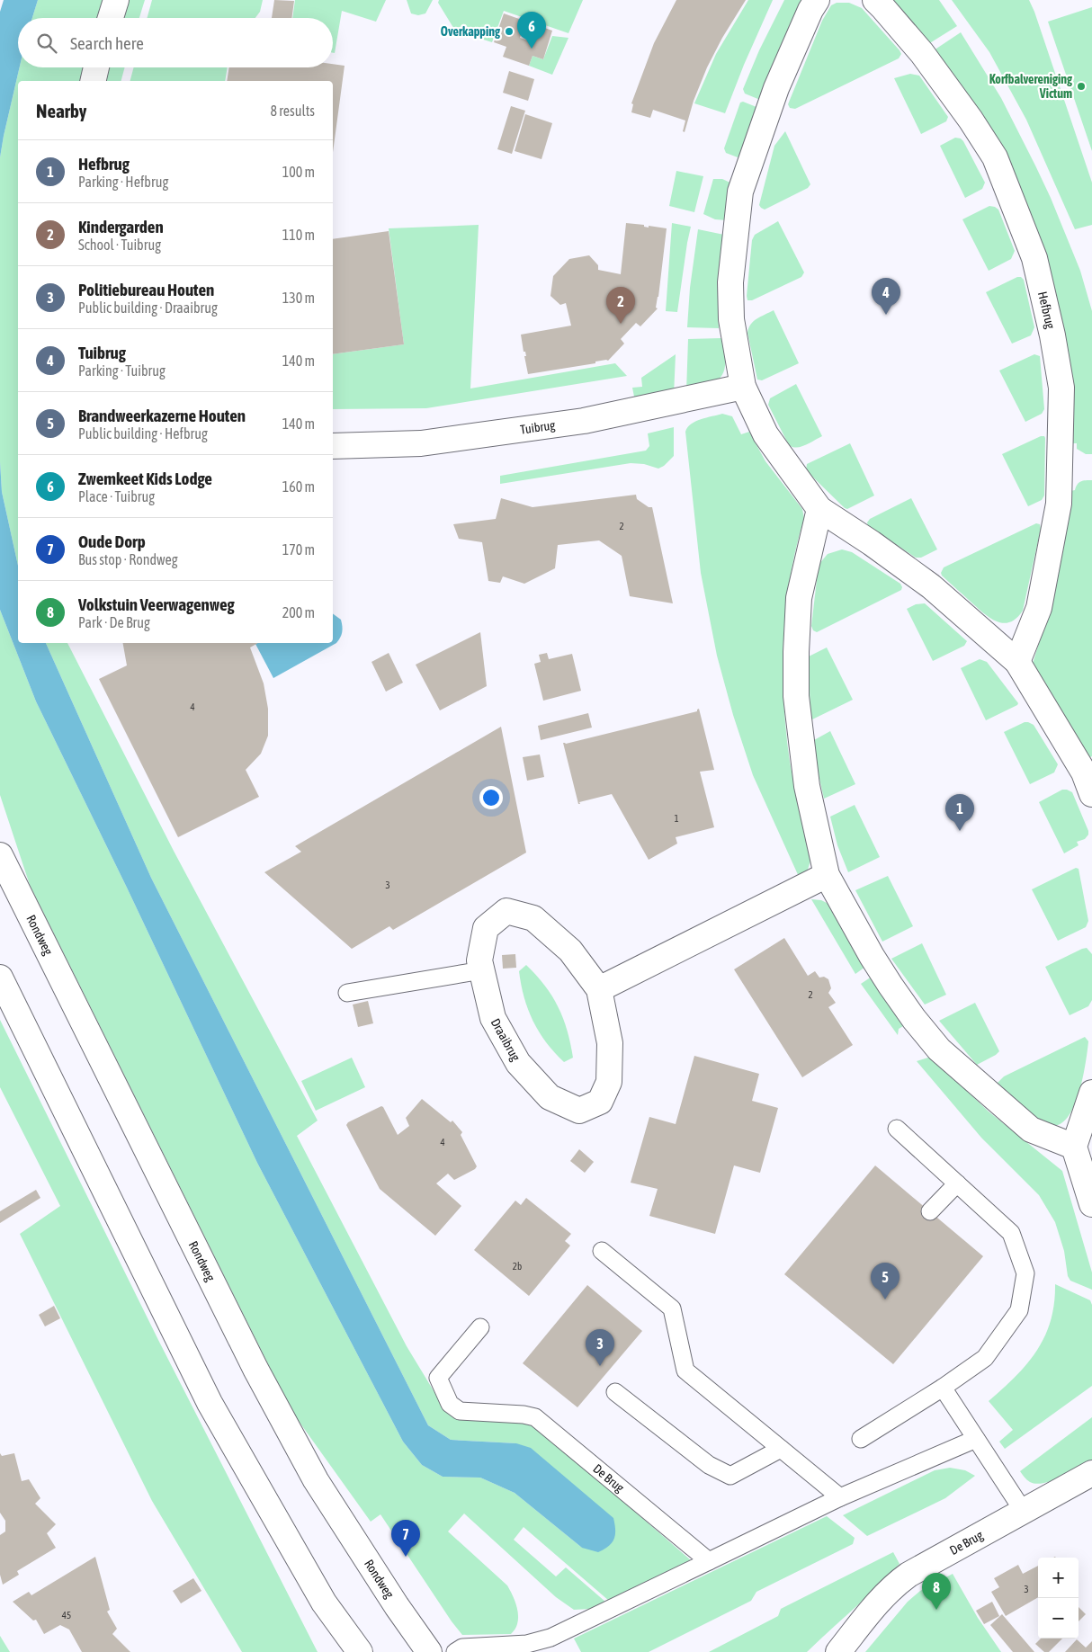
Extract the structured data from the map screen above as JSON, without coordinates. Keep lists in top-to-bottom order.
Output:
{
  "streets": {
    "street": [
      "Hefbrug",
      "Tuibrug",
      "Rondweg",
      "Draaibrug",
      "De Brug"
    ]
  },
  "places": ["Overkapping", "Korfbalvereniging Victum"],
  "house_numbers": [
    "2",
    "4",
    "1",
    "3",
    "2",
    "4",
    "2b",
    "3",
    "45"
  ],
  "page": {
    "pins": [
      "6",
      "4",
      "2",
      "1",
      "5",
      "3",
      "7",
      "8"
    ],
    "search": "Search here",
    "heading": ["Nearby", "8 results"],
    "list": [
      {
        "mark": "1",
        "name": "Hefbrug",
        "note": "Parking · Hefbrug",
        "value": "100 m"
      },
      {
        "mark": "2",
        "name": "Kindergarden",
        "note": "School · Tuibrug",
        "value": "110 m"
      },
      {
        "mark": "3",
        "name": "Politiebureau Houten",
        "note": "Public building · Draaibrug",
        "value": "130 m"
      },
      {
        "mark": "4",
        "name": "Tuibrug",
        "note": "Parking · Tuibrug",
        "value": "140 m"
      },
      {
        "mark": "5",
        "name": "Brandweerkazerne Houten",
        "note": "Public building · Hefbrug",
        "value": "140 m"
      },
      {
        "mark": "6",
        "name": "Zwemkeet Kids Lodge",
        "note": "Place · Tuibrug",
        "value": "160 m"
      },
      {
        "mark": "7",
        "name": "Oude Dorp",
        "note": "Bus stop · Rondweg",
        "value": "170 m"
      },
      {
        "mark": "8",
        "name": "Volkstuin Veerwagenweg",
        "note": "Park · De Brug",
        "value": "200 m"
      }
    ],
    "map_buttons": ["+", "−"]
  }
}
